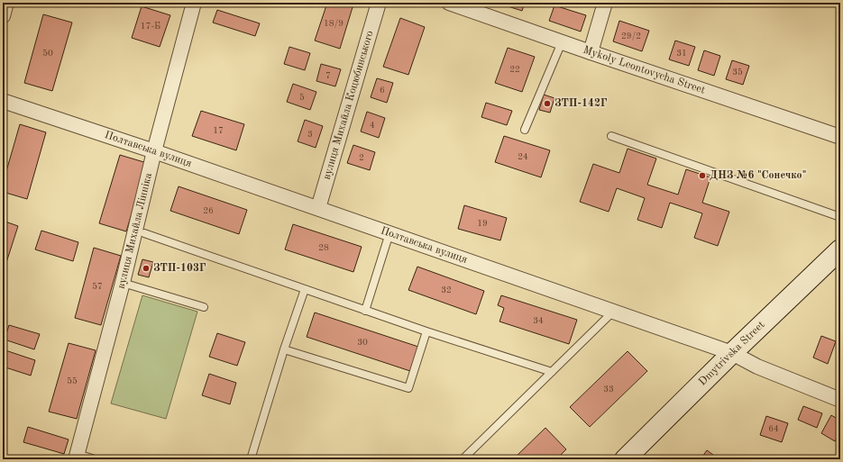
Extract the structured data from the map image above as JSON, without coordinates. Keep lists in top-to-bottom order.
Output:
{
  "streets": {
    "main road": ["Dmytrivska Street"],
    "street": [
      "Mykoly Leontovycha Street",
      "вулиця Михайла Коцюбинського",
      "Полтавська вулиця",
      "вулиця Михайла Лінніка"
    ]
  },
  "crossings": [
    ["вулиця Михайла Коцюбинського", "Полтавська вулиця"],
    ["Полтавська вулиця", "вулиця Михайла Лінніка"],
    ["Полтавська вулиця", "Dmytrivska Street"]
  ],
  "places": ["ЗТП-142Г", "ДНЗ №6 \"Сонечко\"", "ЗТП-103Г"],
  "house_numbers": [
    "18/9",
    "17-Б",
    "29/2",
    "50",
    "31",
    "22",
    "35",
    "7",
    "6",
    "5",
    "4",
    "17",
    "3",
    "24",
    "2",
    "26",
    "19",
    "28",
    "57",
    "32",
    "34",
    "30",
    "55",
    "33",
    "64"
  ]
}
